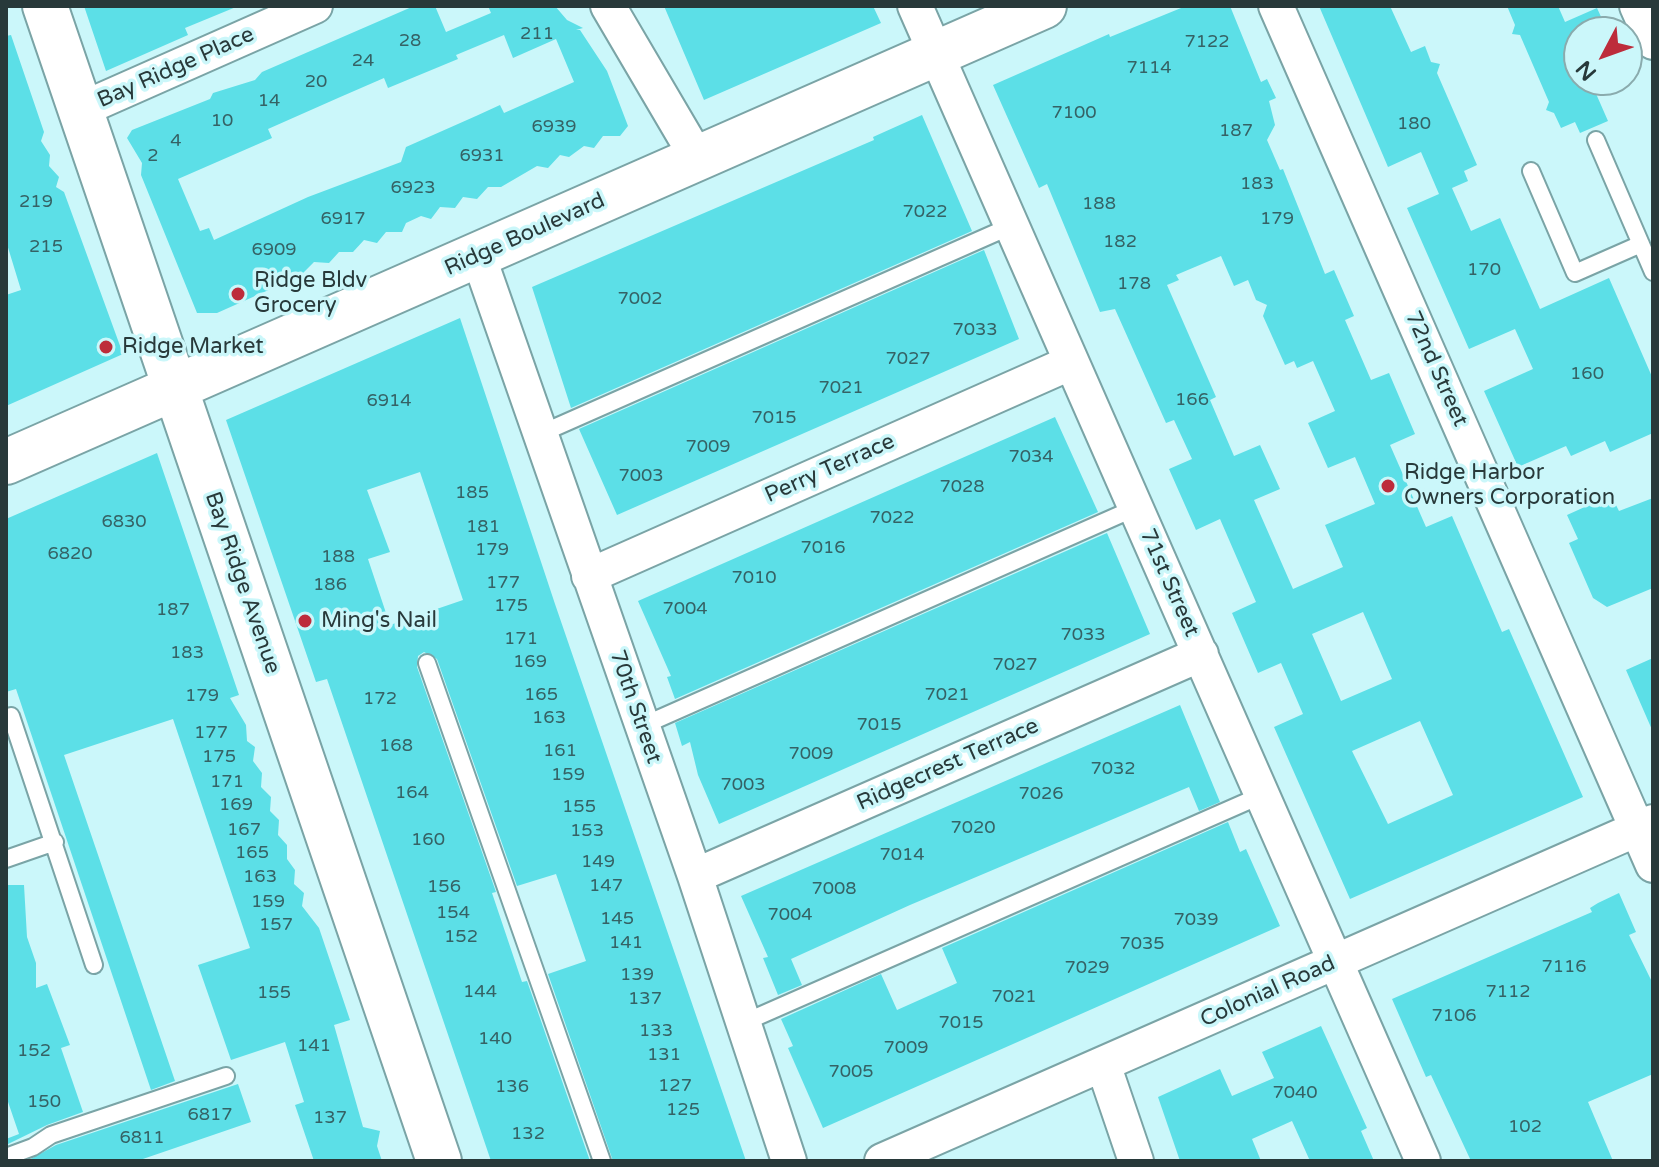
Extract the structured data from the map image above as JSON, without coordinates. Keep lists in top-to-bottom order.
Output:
{
  "streets": {
    "street": [
      "Bay Ridge Place",
      "Ridge Boulevard",
      "72nd Street",
      "Perry Terrace",
      "Bay Ridge Avenue",
      "71st Street",
      "70th Street",
      "Ridgecrest Terrace",
      "Colonial Road"
    ]
  },
  "crossings": [
    ["Bay Ridge Place", "Bay Ridge Avenue"],
    ["Ridge Boulevard", "Bay Ridge Avenue"],
    ["Ridge Boulevard", "71st Street"],
    ["Ridge Boulevard", "70th Street"],
    ["72nd Street", "Colonial Road"],
    ["Perry Terrace", "71st Street"],
    ["Perry Terrace", "70th Street"],
    ["71st Street", "Ridgecrest Terrace"],
    ["71st Street", "Colonial Road"],
    ["70th Street", "Ridgecrest Terrace"]
  ],
  "places": [
    "Ridge Bldv Grocery",
    "Ridge Market",
    "Ridge Harbor Owners Corporation",
    "Ming's Nail"
  ],
  "house_numbers": [
    "211",
    "28",
    "7122",
    "24",
    "7114",
    "20",
    "14",
    "7100",
    "10",
    "180",
    "6939",
    "187",
    "4",
    "2",
    "6931",
    "183",
    "6923",
    "219",
    "188",
    "7022",
    "6917",
    "179",
    "182",
    "215",
    "6909",
    "170",
    "178",
    "7002",
    "7033",
    "7027",
    "160",
    "7021",
    "166",
    "6914",
    "7015",
    "7009",
    "7034",
    "7003",
    "7028",
    "185",
    "7022",
    "6830",
    "181",
    "7016",
    "179",
    "6820",
    "188",
    "7010",
    "177",
    "186",
    "175",
    "7004",
    "187",
    "7033",
    "171",
    "183",
    "169",
    "7027",
    "165",
    "7021",
    "179",
    "172",
    "163",
    "7015",
    "177",
    "168",
    "161",
    "7009",
    "175",
    "7032",
    "159",
    "171",
    "7003",
    "164",
    "7026",
    "169",
    "155",
    "7020",
    "167",
    "153",
    "160",
    "165",
    "7014",
    "149",
    "163",
    "147",
    "156",
    "7008",
    "159",
    "154",
    "7004",
    "145",
    "7039",
    "157",
    "152",
    "141",
    "7035",
    "7116",
    "7029",
    "139",
    "144",
    "7112",
    "155",
    "7021",
    "137",
    "7106",
    "7015",
    "133",
    "140",
    "141",
    "7009",
    "152",
    "131",
    "7005",
    "127",
    "136",
    "7040",
    "150",
    "125",
    "6817",
    "137",
    "102",
    "132",
    "6811"
  ],
  "north": "bottom left"
}
